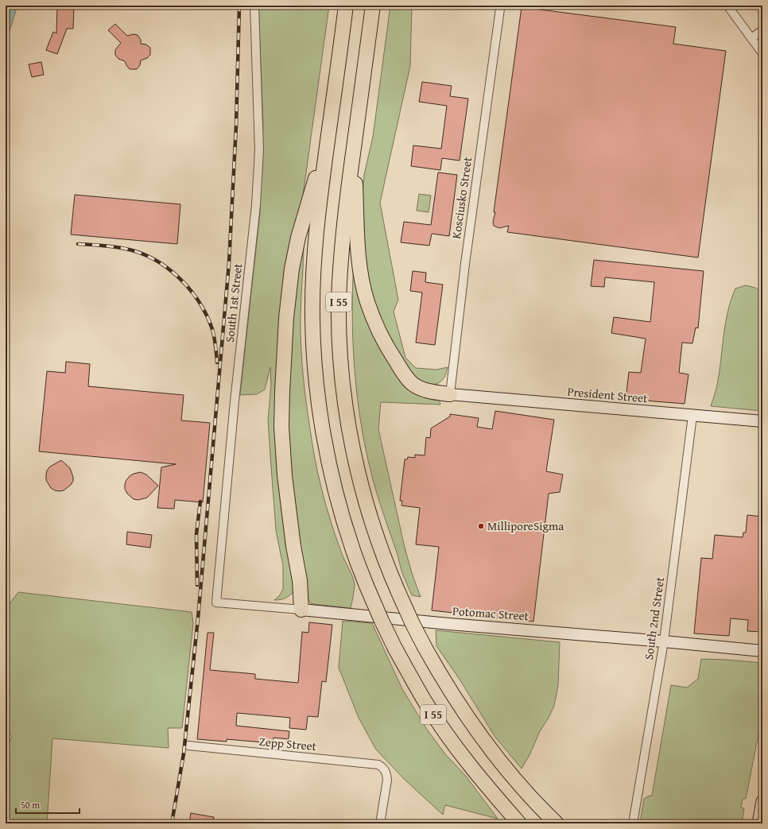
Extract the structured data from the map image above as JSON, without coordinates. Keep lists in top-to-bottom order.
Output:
{
  "streets": {
    "highway": ["I 55"],
    "street": [
      "Kosciusko Street",
      "South 1st Street",
      "President Street",
      "Potomac Street",
      "South 2nd Street",
      "Zepp Street"
    ]
  },
  "crossings": [
    ["Kosciusko Street", "President Street"],
    ["South 1st Street", "Potomac Street"],
    ["President Street", "South 2nd Street"],
    ["Potomac Street", "South 2nd Street"]
  ],
  "places": ["MilliporeSigma"],
  "scale_bar": "50 m"
}
